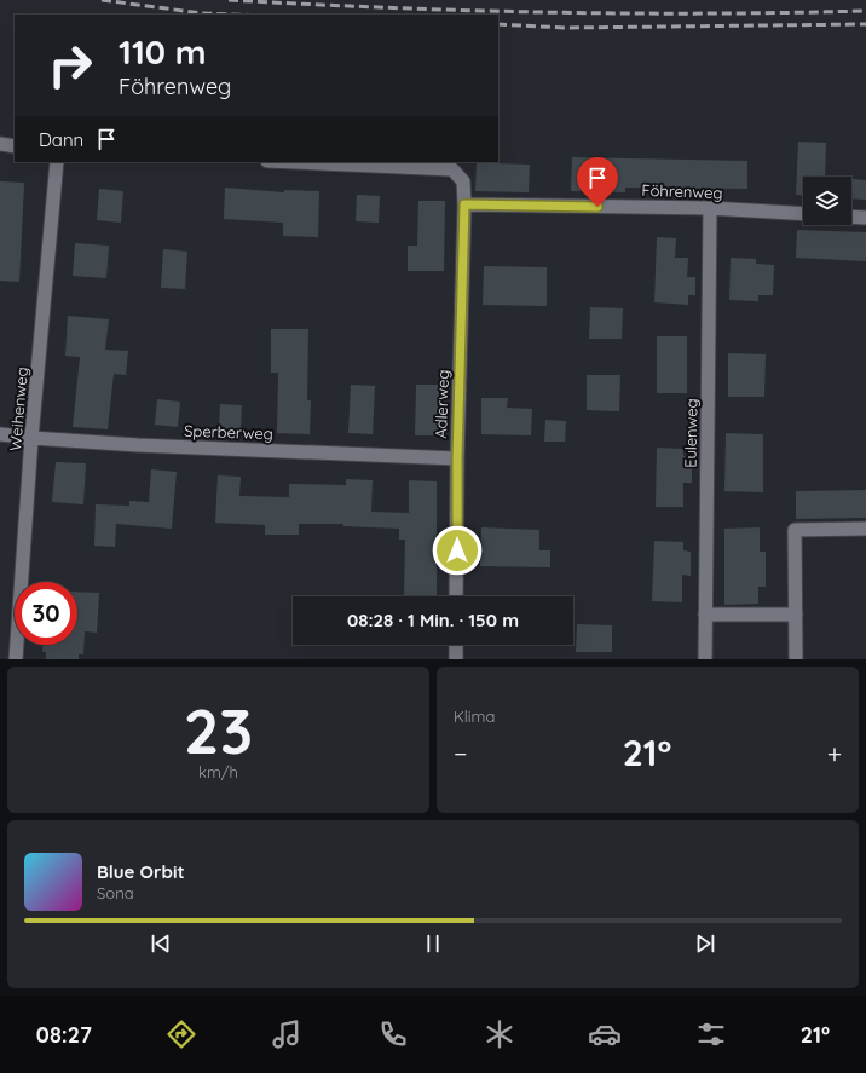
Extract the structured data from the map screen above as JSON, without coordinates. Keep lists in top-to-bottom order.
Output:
{
  "streets": {
    "street": [
      "Föhrenweg",
      "Adlerweg",
      "Weihenweg",
      "Sperberweg",
      "Eulenweg"
    ]
  },
  "crossings": [
    ["Föhrenweg", "Adlerweg"],
    ["Föhrenweg", "Eulenweg"],
    ["Adlerweg", "Sperberweg"],
    ["Weihenweg", "Sperberweg"]
  ],
  "page": {
    "turn": ["110 m", "Föhrenweg"],
    "then": "Dann",
    "limit": "30",
    "trip": "08:28 · 1 Min. · 150 m",
    "tile": [
      ["23", "km/h"],
      "Klima"
    ],
    "heat": ["−", "21°", "+"],
    "song": ["Blue Orbit", "Sona"],
    "tabs": ["08:27", "21°"]
  }
}
